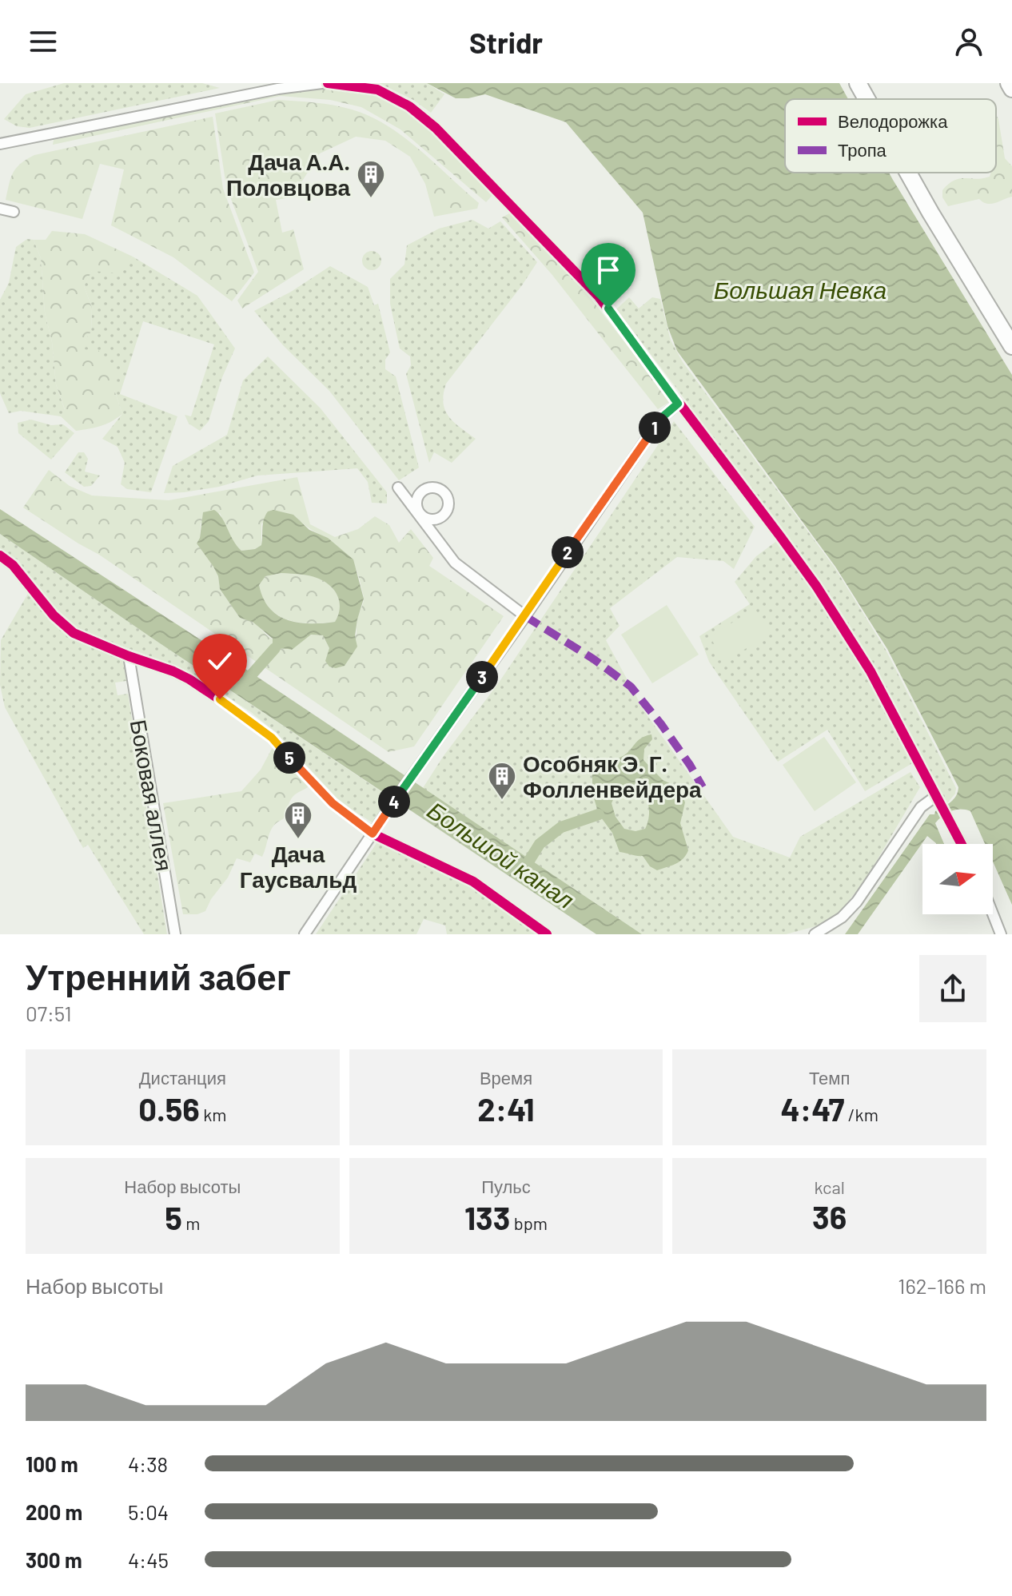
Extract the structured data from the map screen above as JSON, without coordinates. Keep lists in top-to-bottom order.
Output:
{
  "streets": {
    "street": ["Боковая аллея"]
  },
  "water": ["Большая Невка", "Большой канал"],
  "places": {
    "building": ["Дача А.А. Половцова", "Особняк Э. Г. Фолленвейдера", "Дача Гаусвальд"]
  },
  "legend": ["Велодорожка", "Тропа"],
  "north": "right",
  "page": {
    "header": "Stridr",
    "pins": [
      "1",
      "2",
      "3",
      "5",
      "4"
    ],
    "heading": ["Утренний забег", "07:51"],
    "stats": [
      ["Дистанция", "0.56 km"],
      ["Время", "2:41"],
      ["Темп", "4:47 /km"],
      ["Набор высоты", "5 m"],
      ["Пульс", "133 bpm"],
      ["kcal", "36"]
    ],
    "chart": ["Набор высоты", "162–166 m"],
    "list": [
      {
        "name": "100 m",
        "note": "4:38"
      },
      {
        "name": "200 m",
        "note": "5:04"
      },
      {
        "name": "300 m",
        "note": "4:45"
      }
    ]
  }
}
